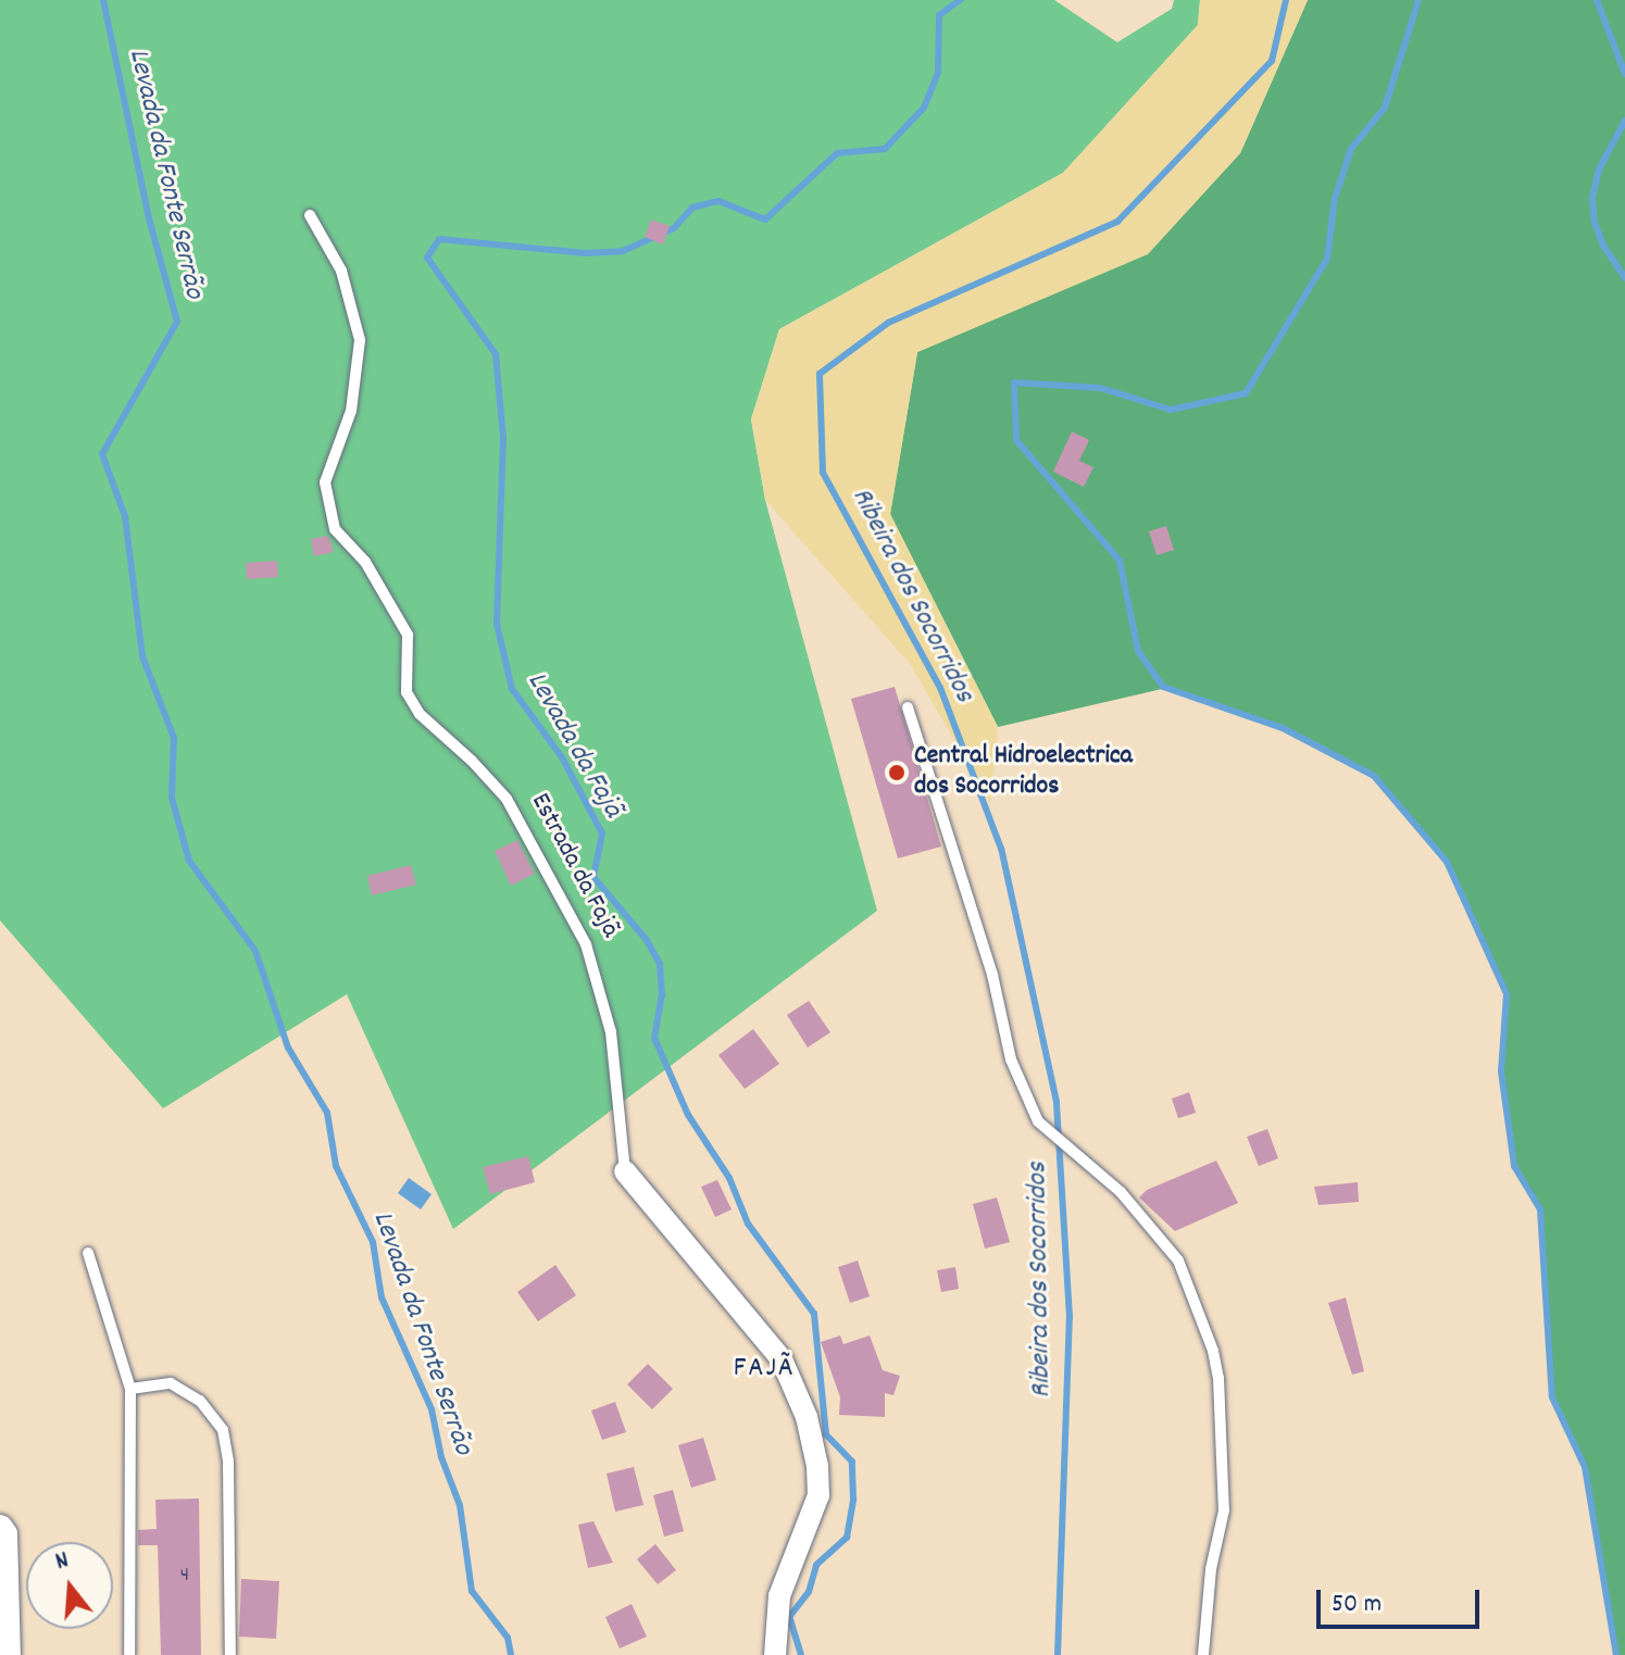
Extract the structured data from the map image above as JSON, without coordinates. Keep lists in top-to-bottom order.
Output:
{
  "streets": {
    "street": ["Estrada da Fajã"]
  },
  "districts": ["FAJÃ"],
  "water": ["Levada da Fonte Serrão", "Ribeira dos Socorridos", "Levada da Fajã"],
  "places": ["Central Hidroelectrica dos Socorridos"],
  "house_numbers": ["4"],
  "scale_bar": "50 m",
  "north": "top"
}
